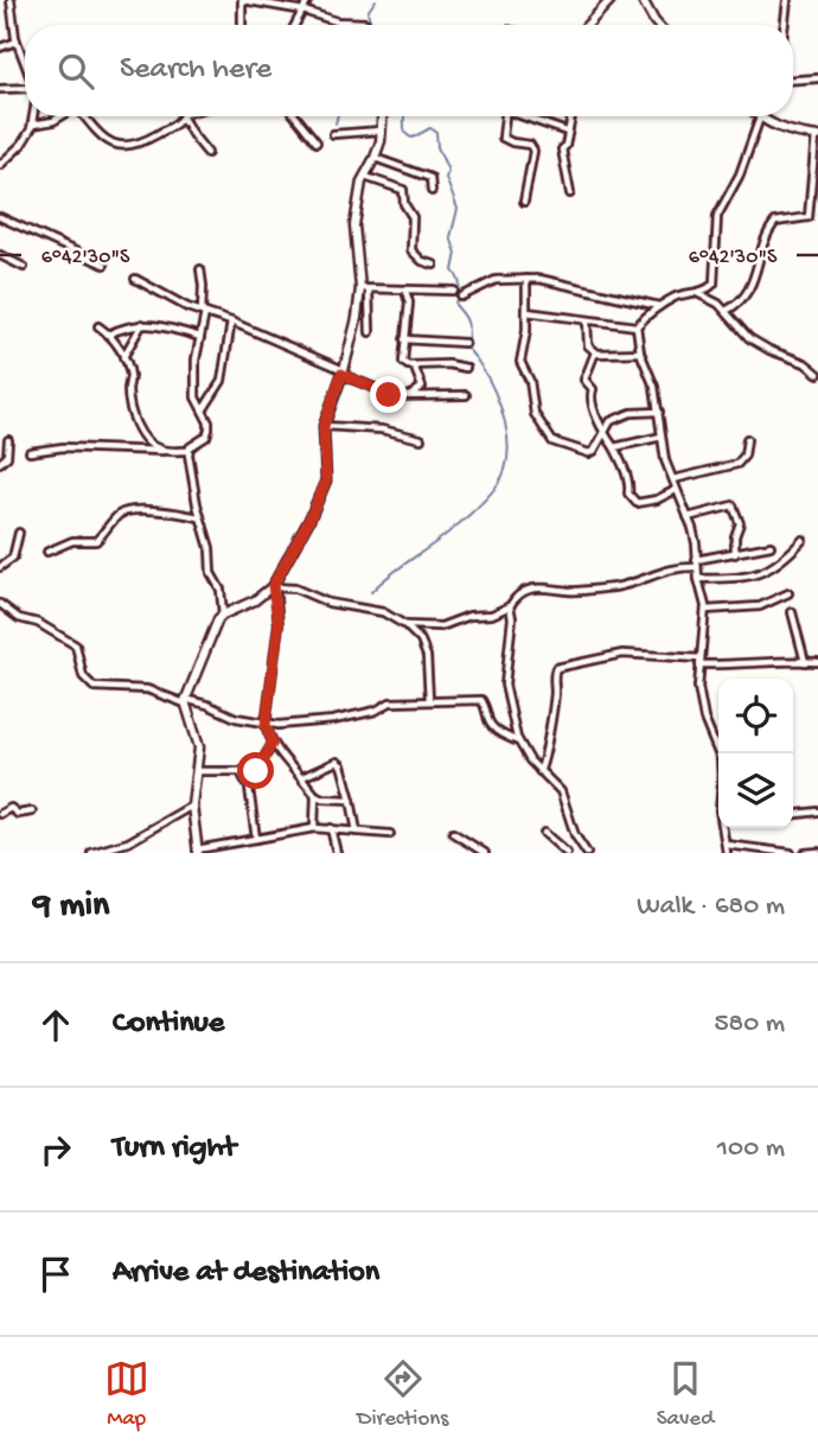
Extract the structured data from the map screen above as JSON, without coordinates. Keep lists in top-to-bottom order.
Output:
{
  "page": {
    "search": "Search here",
    "heading": ["9 min", "Walk · 680 m"],
    "list": [
      ["Continue", "580 m"],
      ["Turn right", "100 m"],
      "Arrive at destination"
    ],
    "nav": ["Map", "Directions", "Saved"]
  },
  "coordinates": ["6°42'30\"S"]
}
